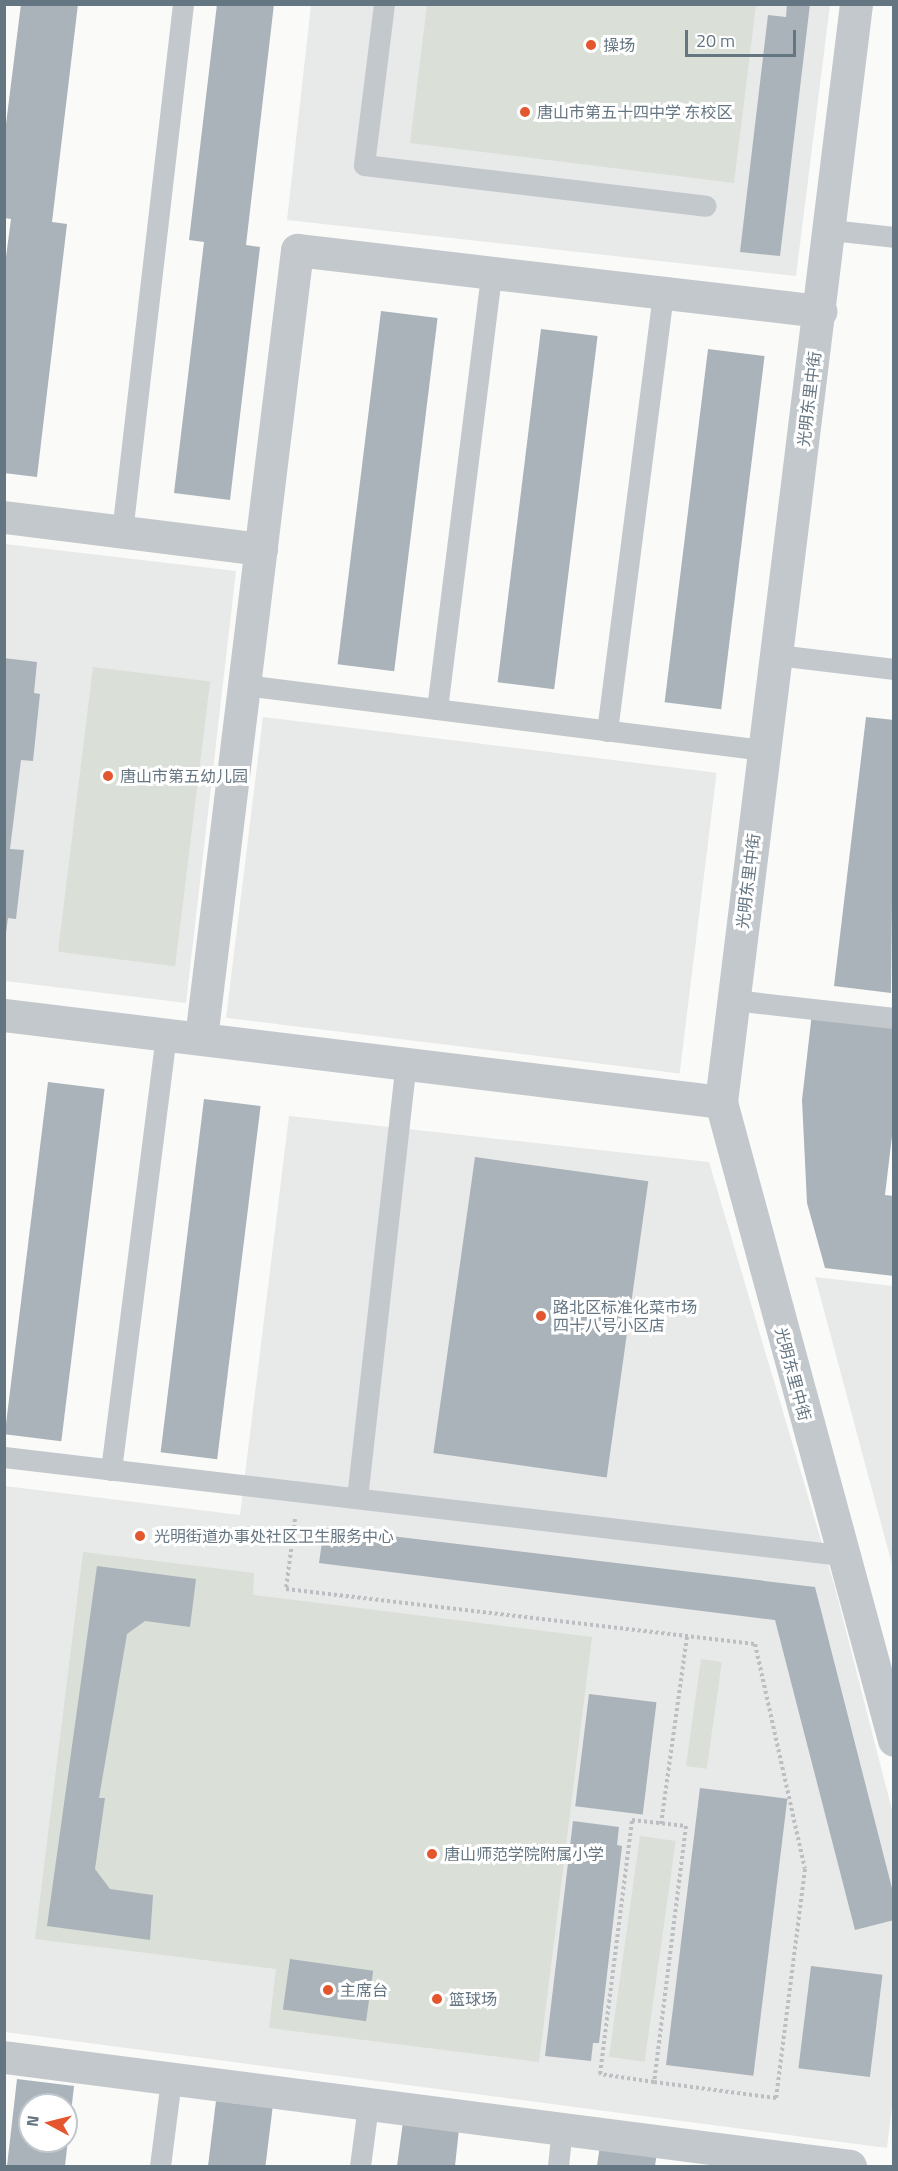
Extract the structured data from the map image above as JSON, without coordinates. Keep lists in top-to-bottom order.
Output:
{
  "streets": {
    "street": ["光明东里中街"]
  },
  "places": [
    "操场",
    "唐山市第五十四中学 东校区",
    "唐山市第五幼儿园",
    "路北区标准化菜市场 四十八号小区店",
    "光明街道办事处社区卫生服务中心",
    "唐山师范学院附属小学",
    "主席台",
    "篮球场"
  ],
  "scale_bar": "20 m",
  "north": "left"
}
